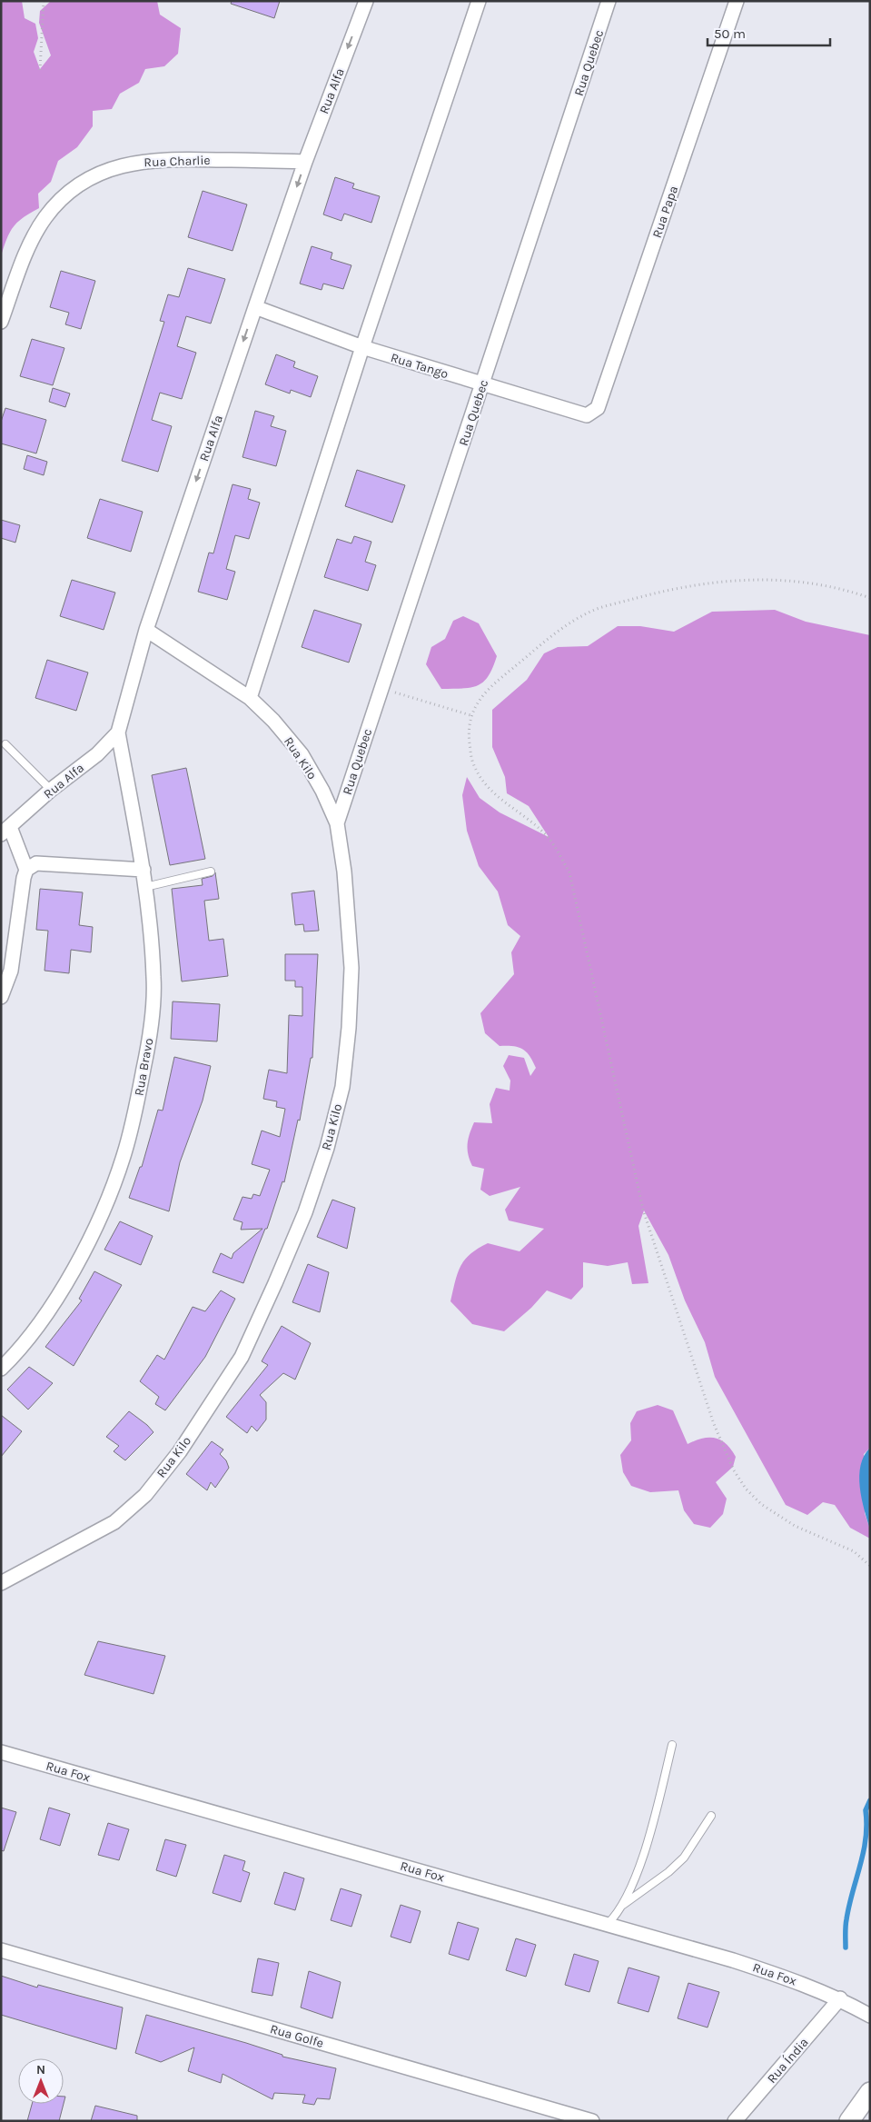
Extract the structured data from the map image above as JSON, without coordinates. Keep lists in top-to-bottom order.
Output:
{
  "streets": {
    "street": [
      "Rua Quebec",
      "Rua Alfa",
      "Rua Charlie",
      "Rua Papa",
      "Rua Tango",
      "Rua Kilo",
      "Rua Bravo",
      "Rua Fox",
      "Rua Golfe",
      "Rua Índia"
    ]
  },
  "crossings": [
    ["Rua Quebec", "Rua Tango"],
    ["Rua Quebec", "Rua Kilo"],
    ["Rua Alfa", "Rua Charlie"],
    ["Rua Alfa", "Rua Tango"],
    ["Rua Alfa", "Rua Kilo"],
    ["Rua Alfa", "Rua Bravo"],
    ["Rua Papa", "Rua Tango"],
    ["Rua Fox", "Rua Índia"]
  ],
  "scale_bar": "50 m",
  "north": "top"
}
